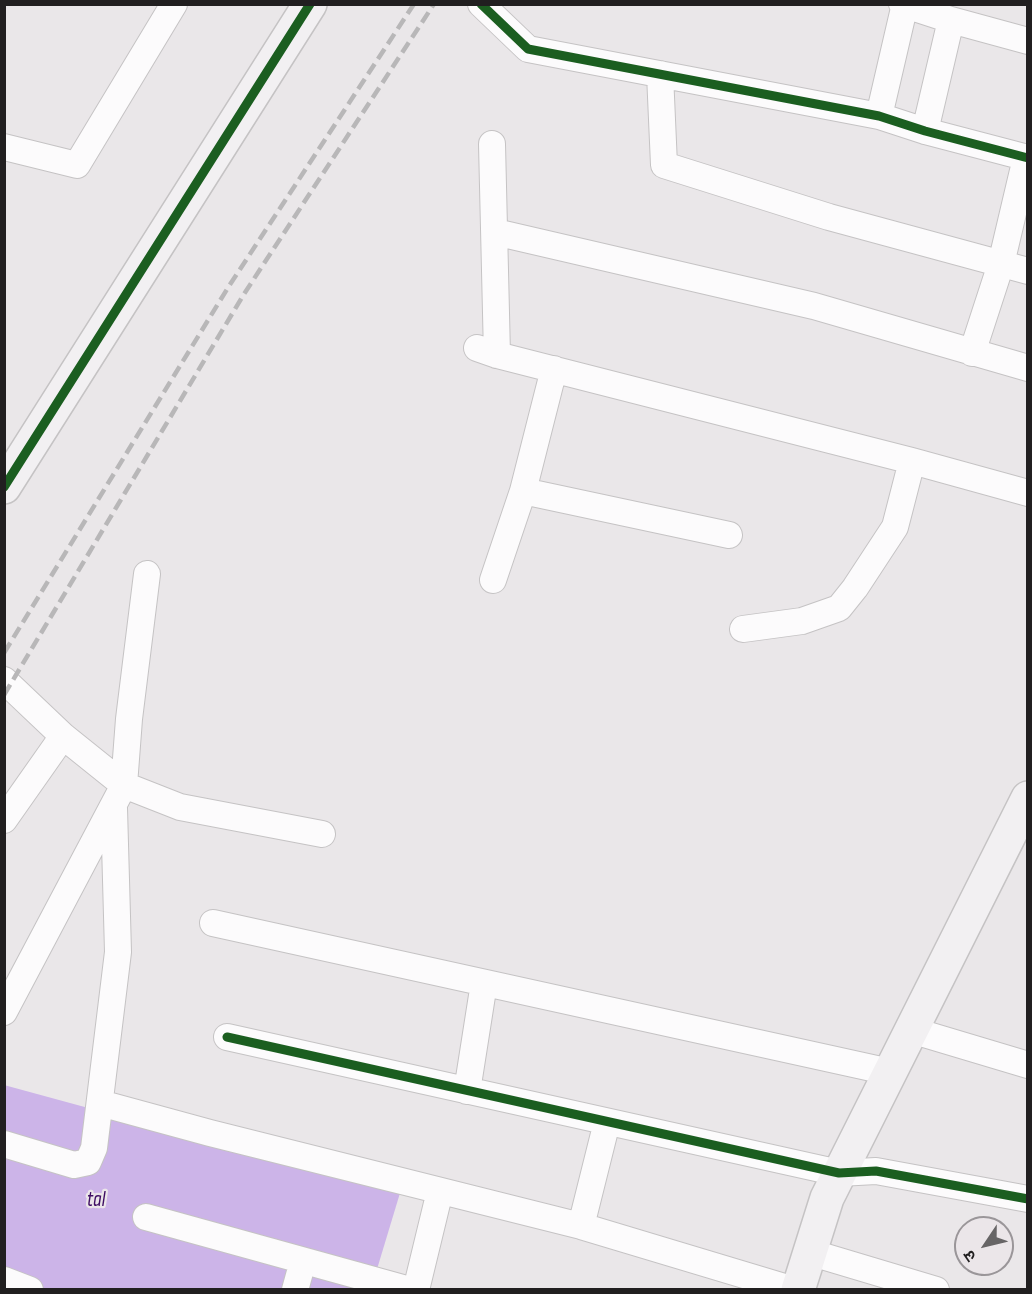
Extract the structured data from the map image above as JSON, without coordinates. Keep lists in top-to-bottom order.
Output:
{
  "water": ["tal"],
  "north": "bottom left"
}
